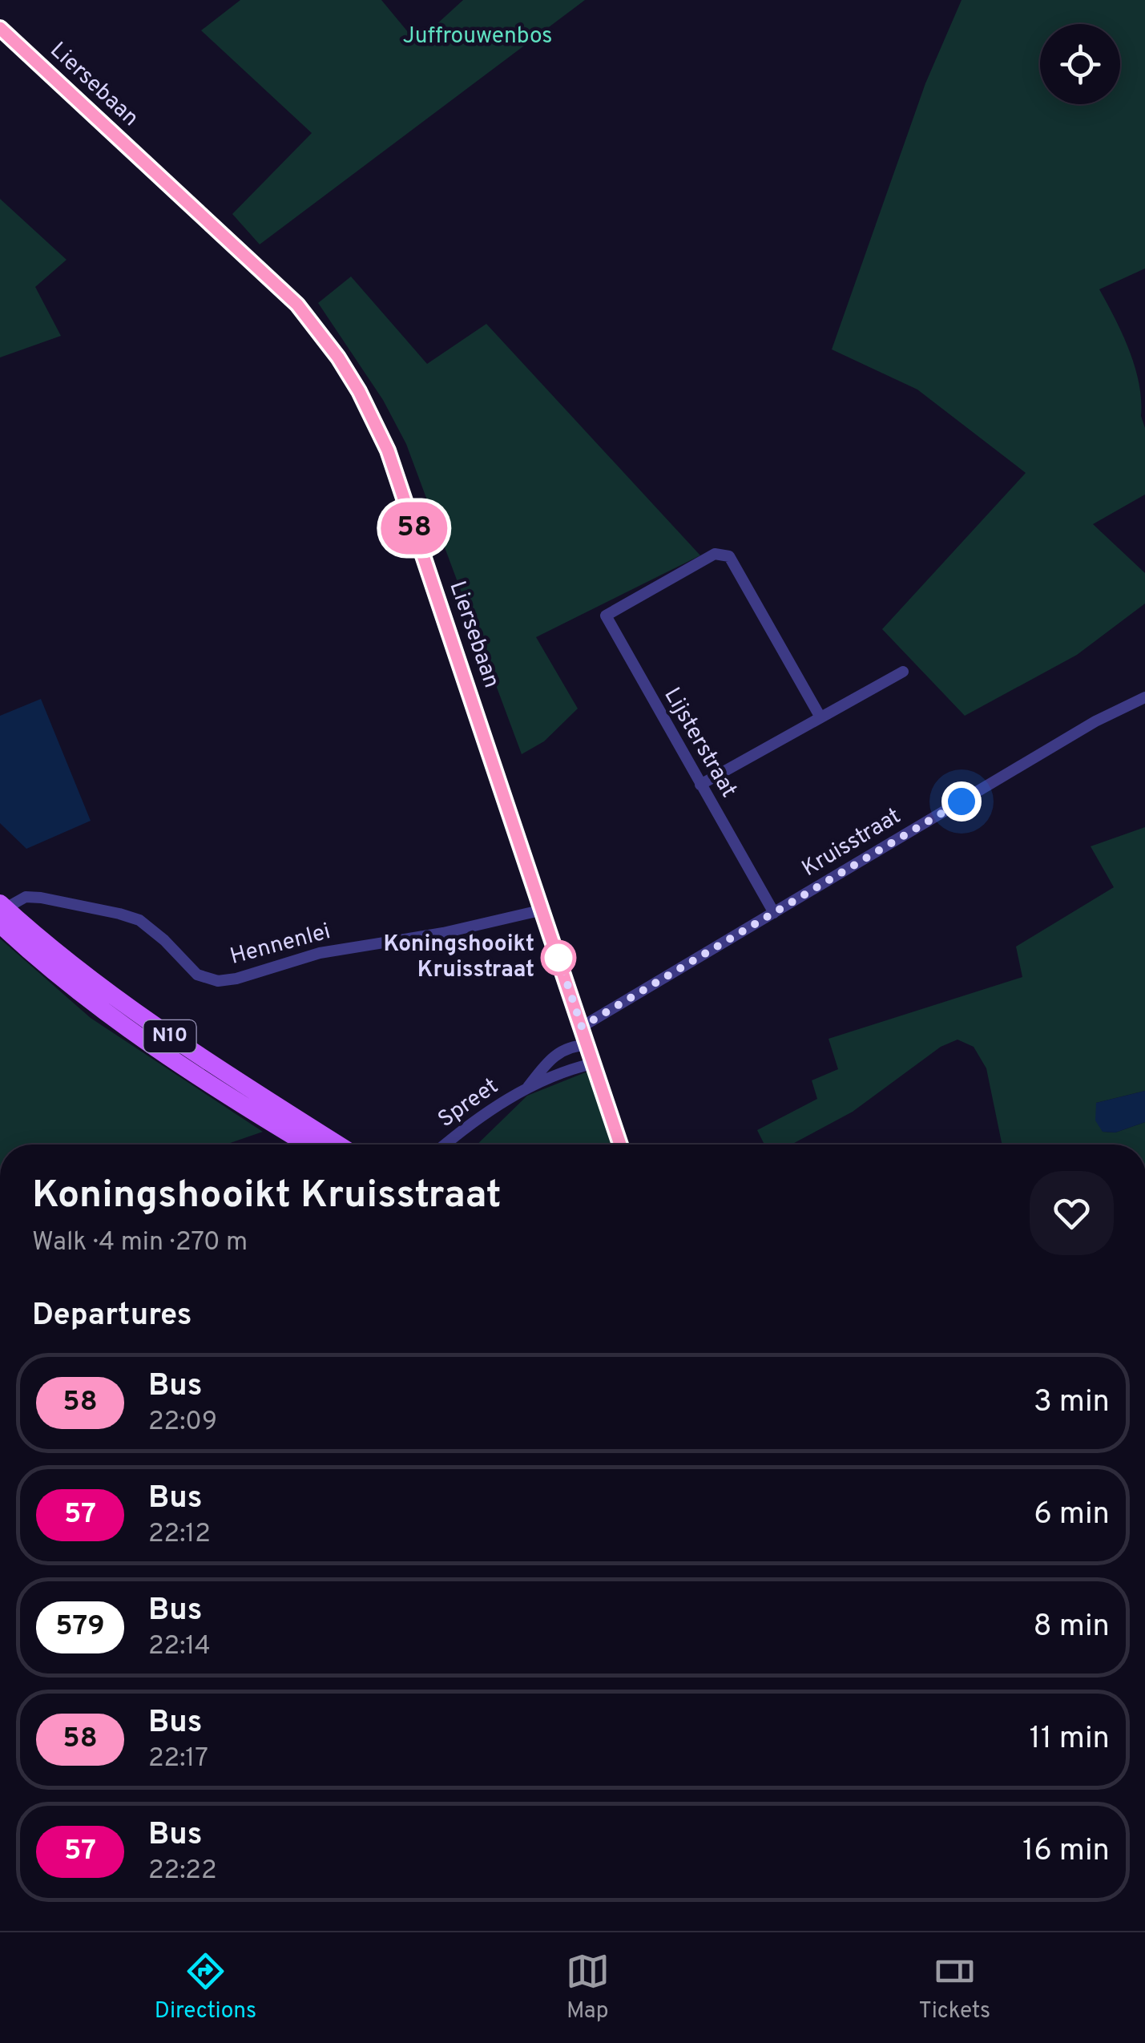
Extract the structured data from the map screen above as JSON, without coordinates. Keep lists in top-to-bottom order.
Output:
{
  "streets": {
    "main road": ["N10"],
    "street": [
      "Liersebaan",
      "Lijsterstraat",
      "Kruisstraat",
      "Hennenlei",
      "Spreet"
    ]
  },
  "crossings": [
    ["Liersebaan", "Kruisstraat"],
    ["Liersebaan", "Hennenlei"],
    ["Liersebaan", "Spreet"],
    ["Lijsterstraat", "Kruisstraat"],
    ["Hennenlei", "N10"]
  ],
  "parks": ["Juffrouwenbos"],
  "places": ["Koningshooikt Kruisstraat"],
  "lines": ["bus line 58"],
  "page": {
    "on_map": "58",
    "heading": [
      ["Koningshooikt Kruisstraat", "Walk · 4 min · 270 m"],
      "Departures"
    ],
    "list": [
      {
        "mark": "58",
        "name": "Bus",
        "note": "22:09",
        "value": "3 min"
      },
      {
        "mark": "57",
        "name": "Bus",
        "note": "22:12",
        "value": "6 min"
      },
      {
        "mark": "579",
        "name": "Bus",
        "note": "22:14",
        "value": "8 min"
      },
      {
        "mark": "58",
        "name": "Bus",
        "note": "22:17",
        "value": "11 min"
      },
      {
        "mark": "57",
        "name": "Bus",
        "note": "22:22",
        "value": "16 min"
      }
    ],
    "tabs": ["Directions", "Map", "Tickets"]
  }
}
